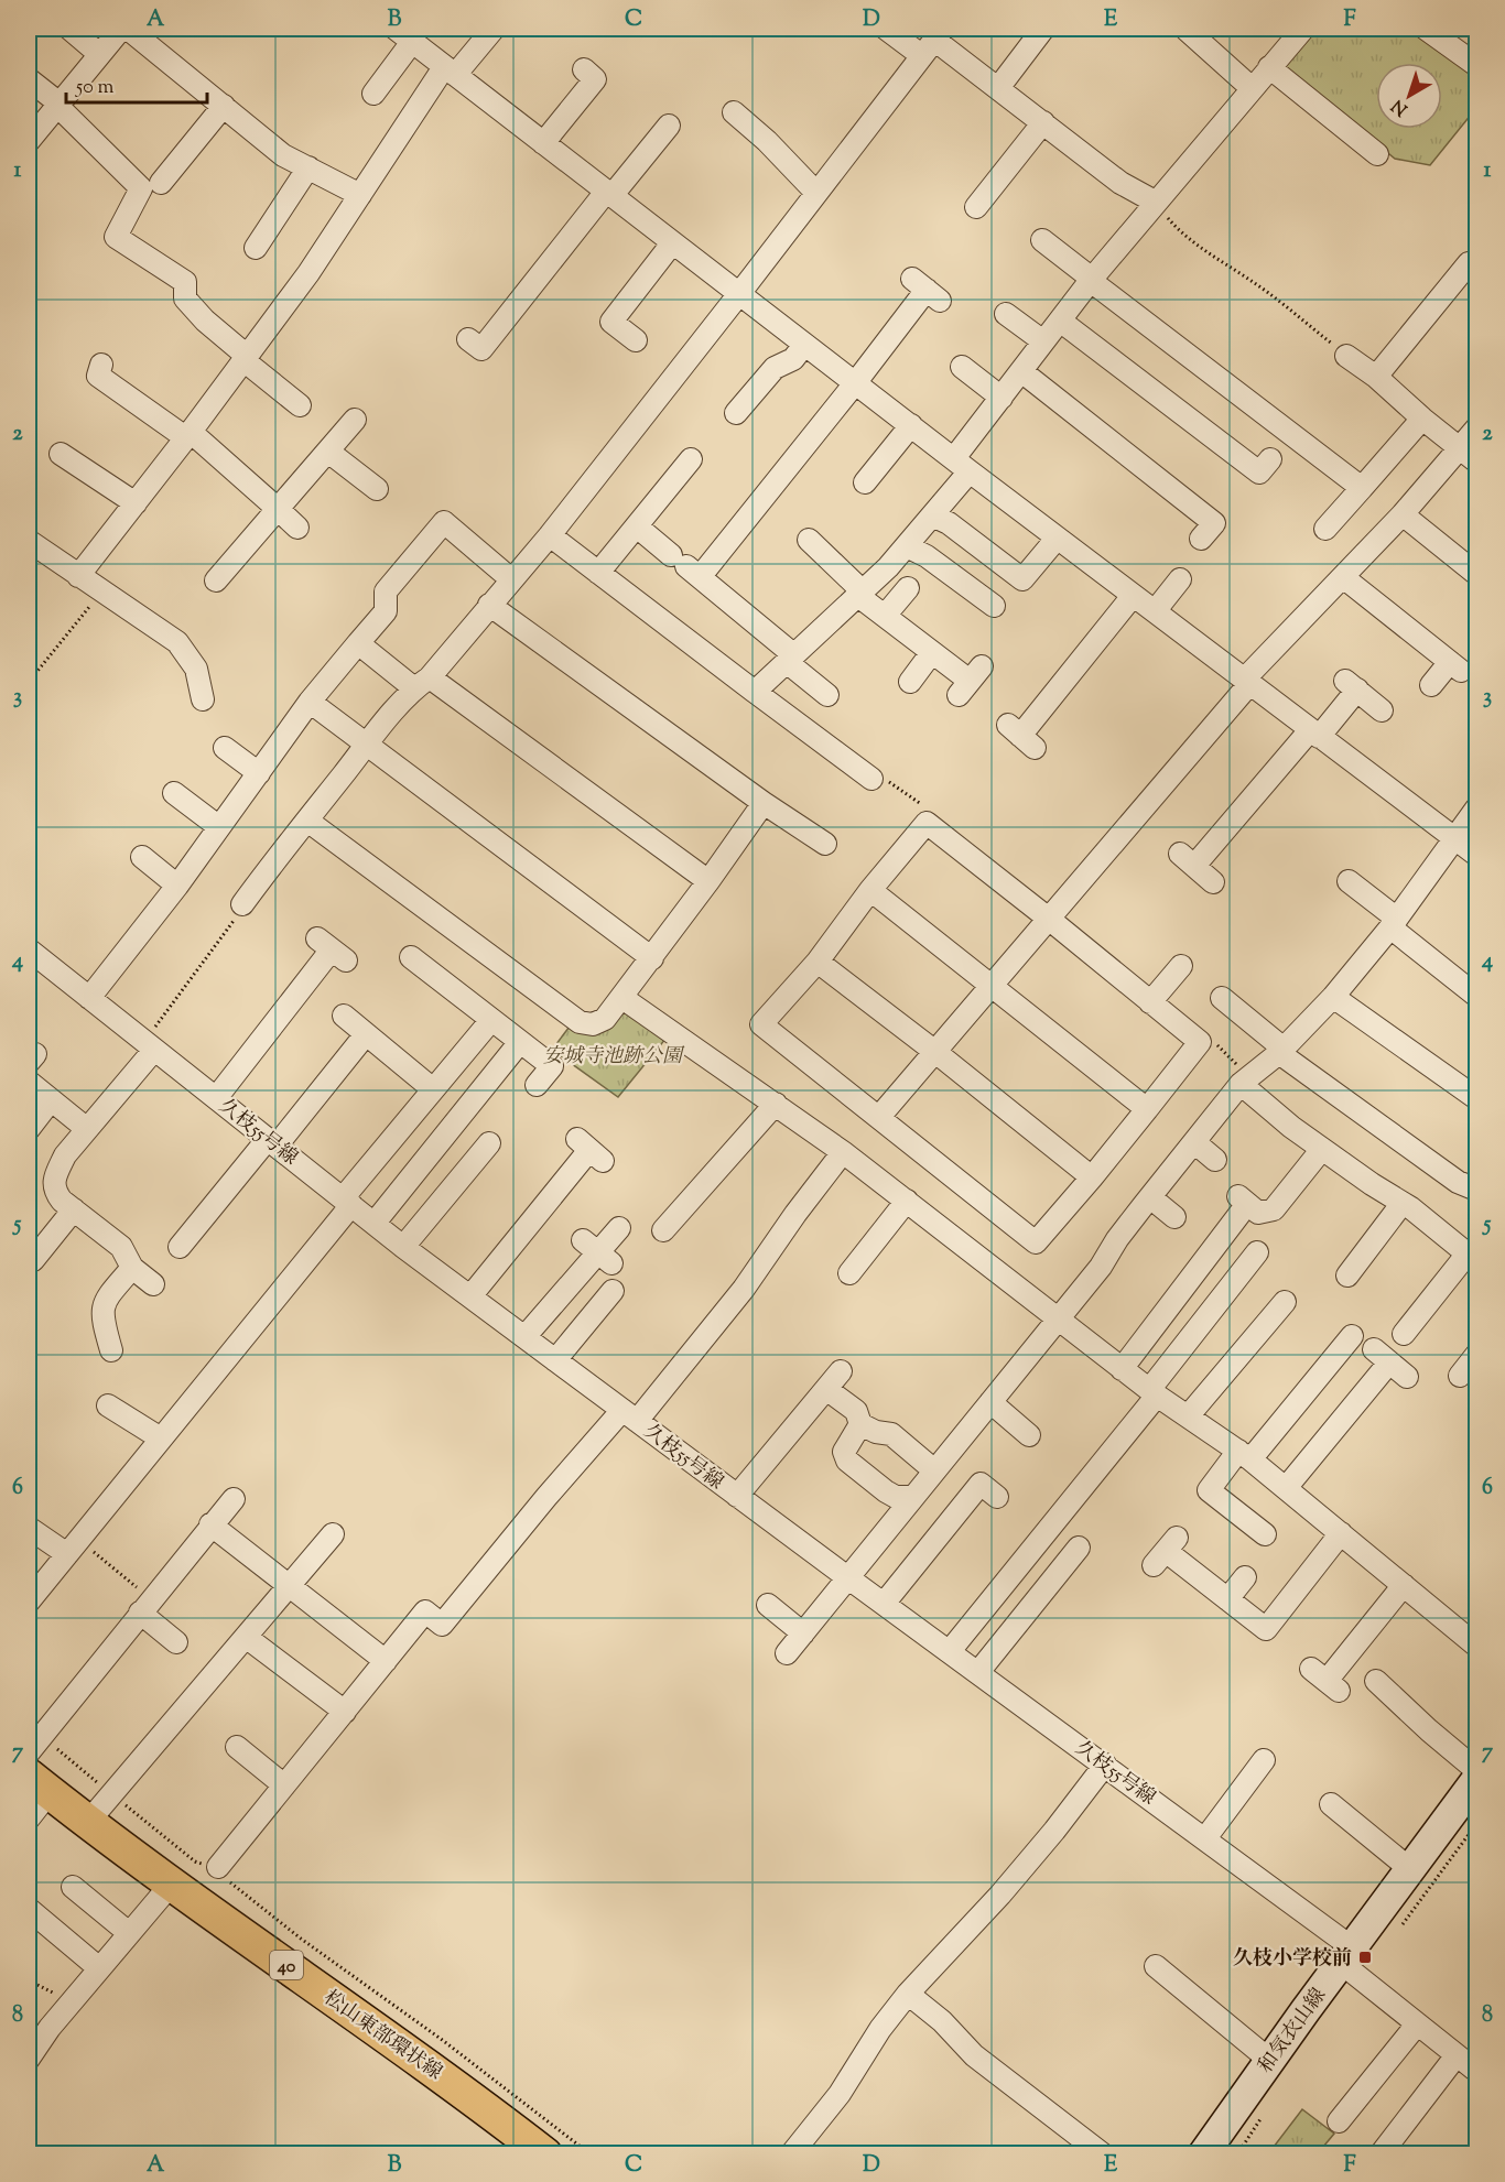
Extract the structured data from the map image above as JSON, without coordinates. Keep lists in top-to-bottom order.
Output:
{
  "streets": {
    "main road": ["40", "和気衣山線", "松山東部環状線"],
    "street": ["久枝55号線"]
  },
  "crossings": [
    ["久枝55号線", "和気衣山線"]
  ],
  "parks": ["安城寺池跡公園"],
  "places": {
    "transit": ["久枝小学校前"]
  },
  "scale_bar": "50 m",
  "north": "bottom left",
  "grid": {
    "columns": [
      "A",
      "B",
      "C",
      "D",
      "E",
      "F"
    ],
    "rows": [
      "1",
      "2",
      "3",
      "4",
      "5",
      "6",
      "7",
      "8"
    ]
  }
}
